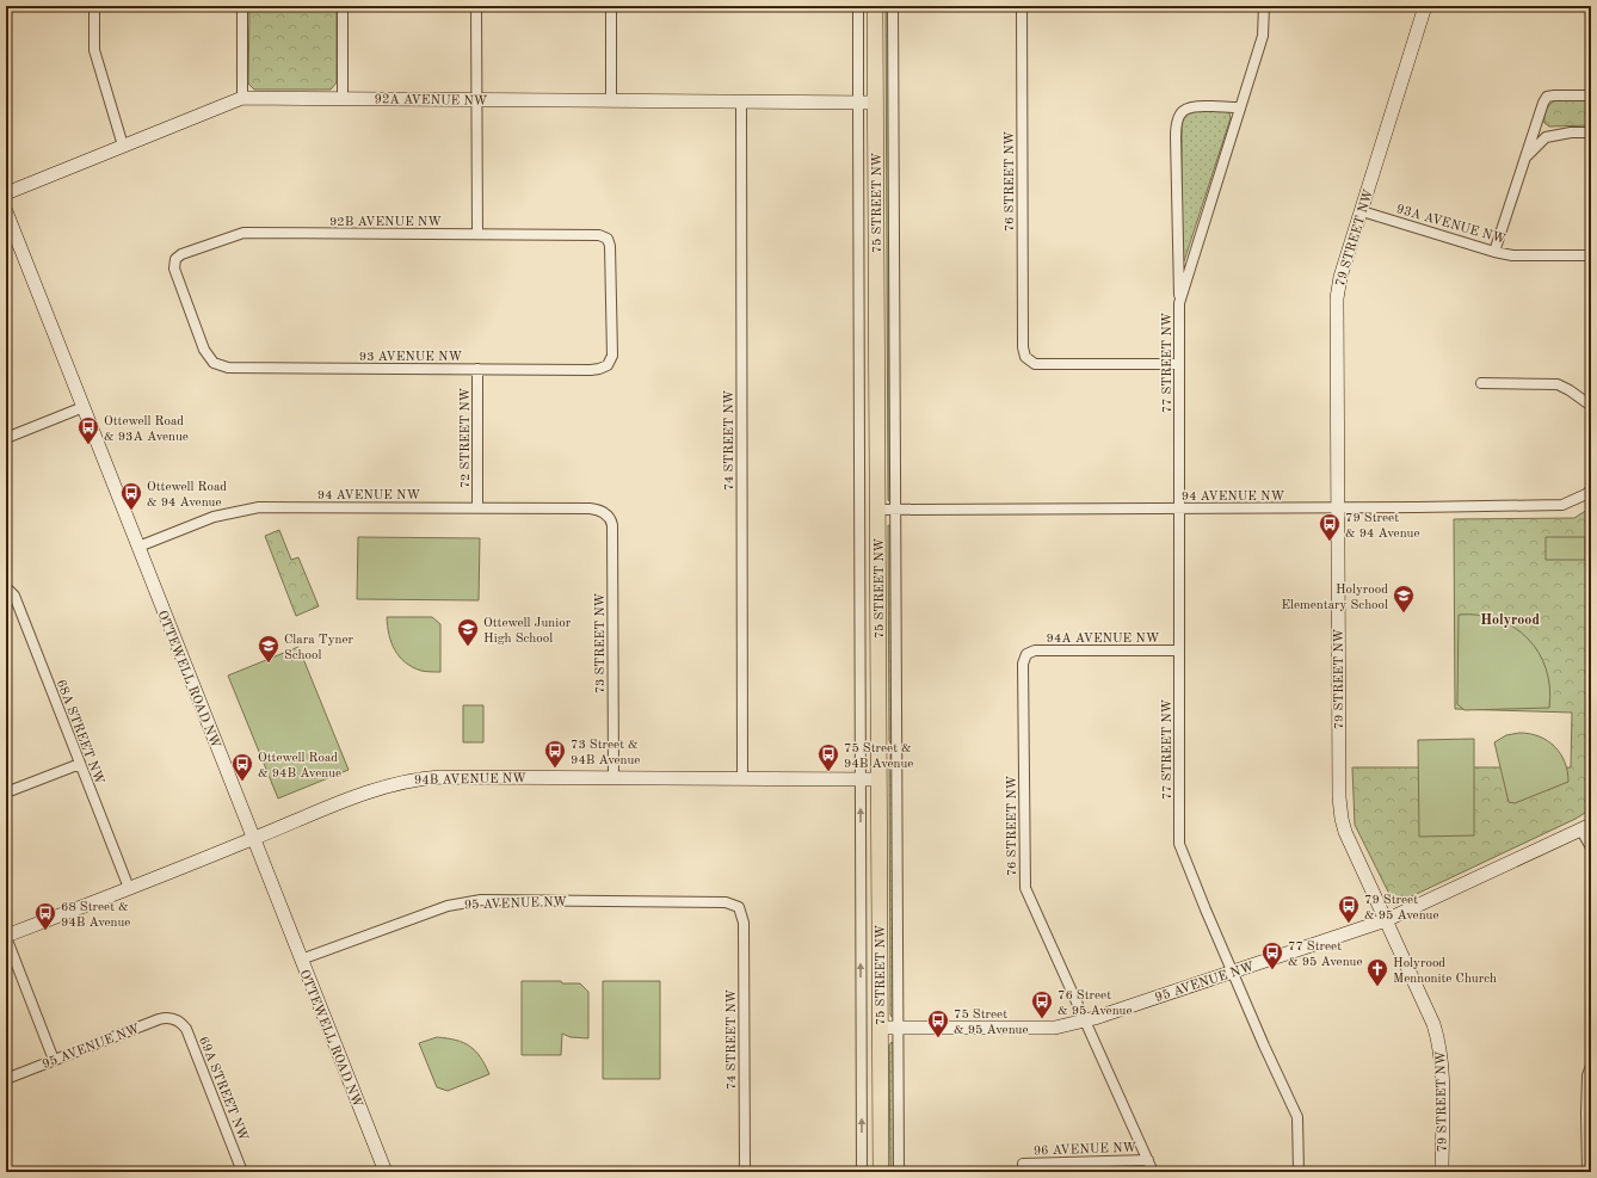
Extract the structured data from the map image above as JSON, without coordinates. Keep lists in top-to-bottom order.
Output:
{
  "streets": {
    "main road": ["75 STREET NW"],
    "street": [
      "92A AVENUE NW",
      "76 STREET NW",
      "92B AVENUE NW",
      "93A AVENUE NW",
      "79 STREET NW",
      "93 AVENUE NW",
      "77 STREET NW",
      "72 STREET NW",
      "74 STREET NW",
      "94 AVENUE NW",
      "94A AVENUE NW",
      "73 STREET NW",
      "OTTEWELL ROAD NW",
      "68A STREET NW",
      "94B AVENUE NW",
      "95 AVENUE NW",
      "69A STREET NW",
      "96 AVENUE NW"
    ]
  },
  "crossings": [
    ["92A AVENUE NW", "75 STREET NW"],
    ["92A AVENUE NW", "74 STREET NW"],
    ["76 STREET NW", "77 STREET NW"],
    ["76 STREET NW", "94A AVENUE NW"],
    ["76 STREET NW", "95 AVENUE NW"],
    ["76 STREET NW", "96 AVENUE NW"],
    ["75 STREET NW", "94 AVENUE NW"],
    ["75 STREET NW", "94B AVENUE NW"],
    ["75 STREET NW", "95 AVENUE NW"],
    ["92B AVENUE NW", "93 AVENUE NW"],
    ["93A AVENUE NW", "79 STREET NW"],
    ["79 STREET NW", "94 AVENUE NW"],
    ["79 STREET NW", "95 AVENUE NW"],
    ["93 AVENUE NW", "72 STREET NW"],
    ["77 STREET NW", "94 AVENUE NW"],
    ["77 STREET NW", "94A AVENUE NW"],
    ["77 STREET NW", "95 AVENUE NW"],
    ["72 STREET NW", "94 AVENUE NW"],
    ["74 STREET NW", "94B AVENUE NW"],
    ["74 STREET NW", "95 AVENUE NW"],
    ["94 AVENUE NW", "73 STREET NW"],
    ["94 AVENUE NW", "OTTEWELL ROAD NW"],
    ["73 STREET NW", "94B AVENUE NW"],
    ["OTTEWELL ROAD NW", "94B AVENUE NW"],
    ["OTTEWELL ROAD NW", "95 AVENUE NW"],
    ["68A STREET NW", "94B AVENUE NW"],
    ["95 AVENUE NW", "69A STREET NW"]
  ],
  "districts": ["Holyrood"],
  "places": {
    "bus stop": [
      "Ottewell Road & 93A Avenue",
      "Ottewell Road & 94 Avenue",
      "79 Street & 94 Avenue",
      "73 Street & 94B Avenue",
      "75 Street & 94B Avenue",
      "Ottewell Road & 94B Avenue",
      "79 Street & 95 Avenue",
      "68 Street & 94B Avenue",
      "77 Street & 95 Avenue",
      "76 Street & 95 Avenue",
      "75 Street & 95 Avenue"
    ],
    "school or university": ["Holyrood Elementary School", "Ottewell Junior High School", "Clara Tyner School"],
    "church": ["Holyrood Mennonite Church"]
  }
}
